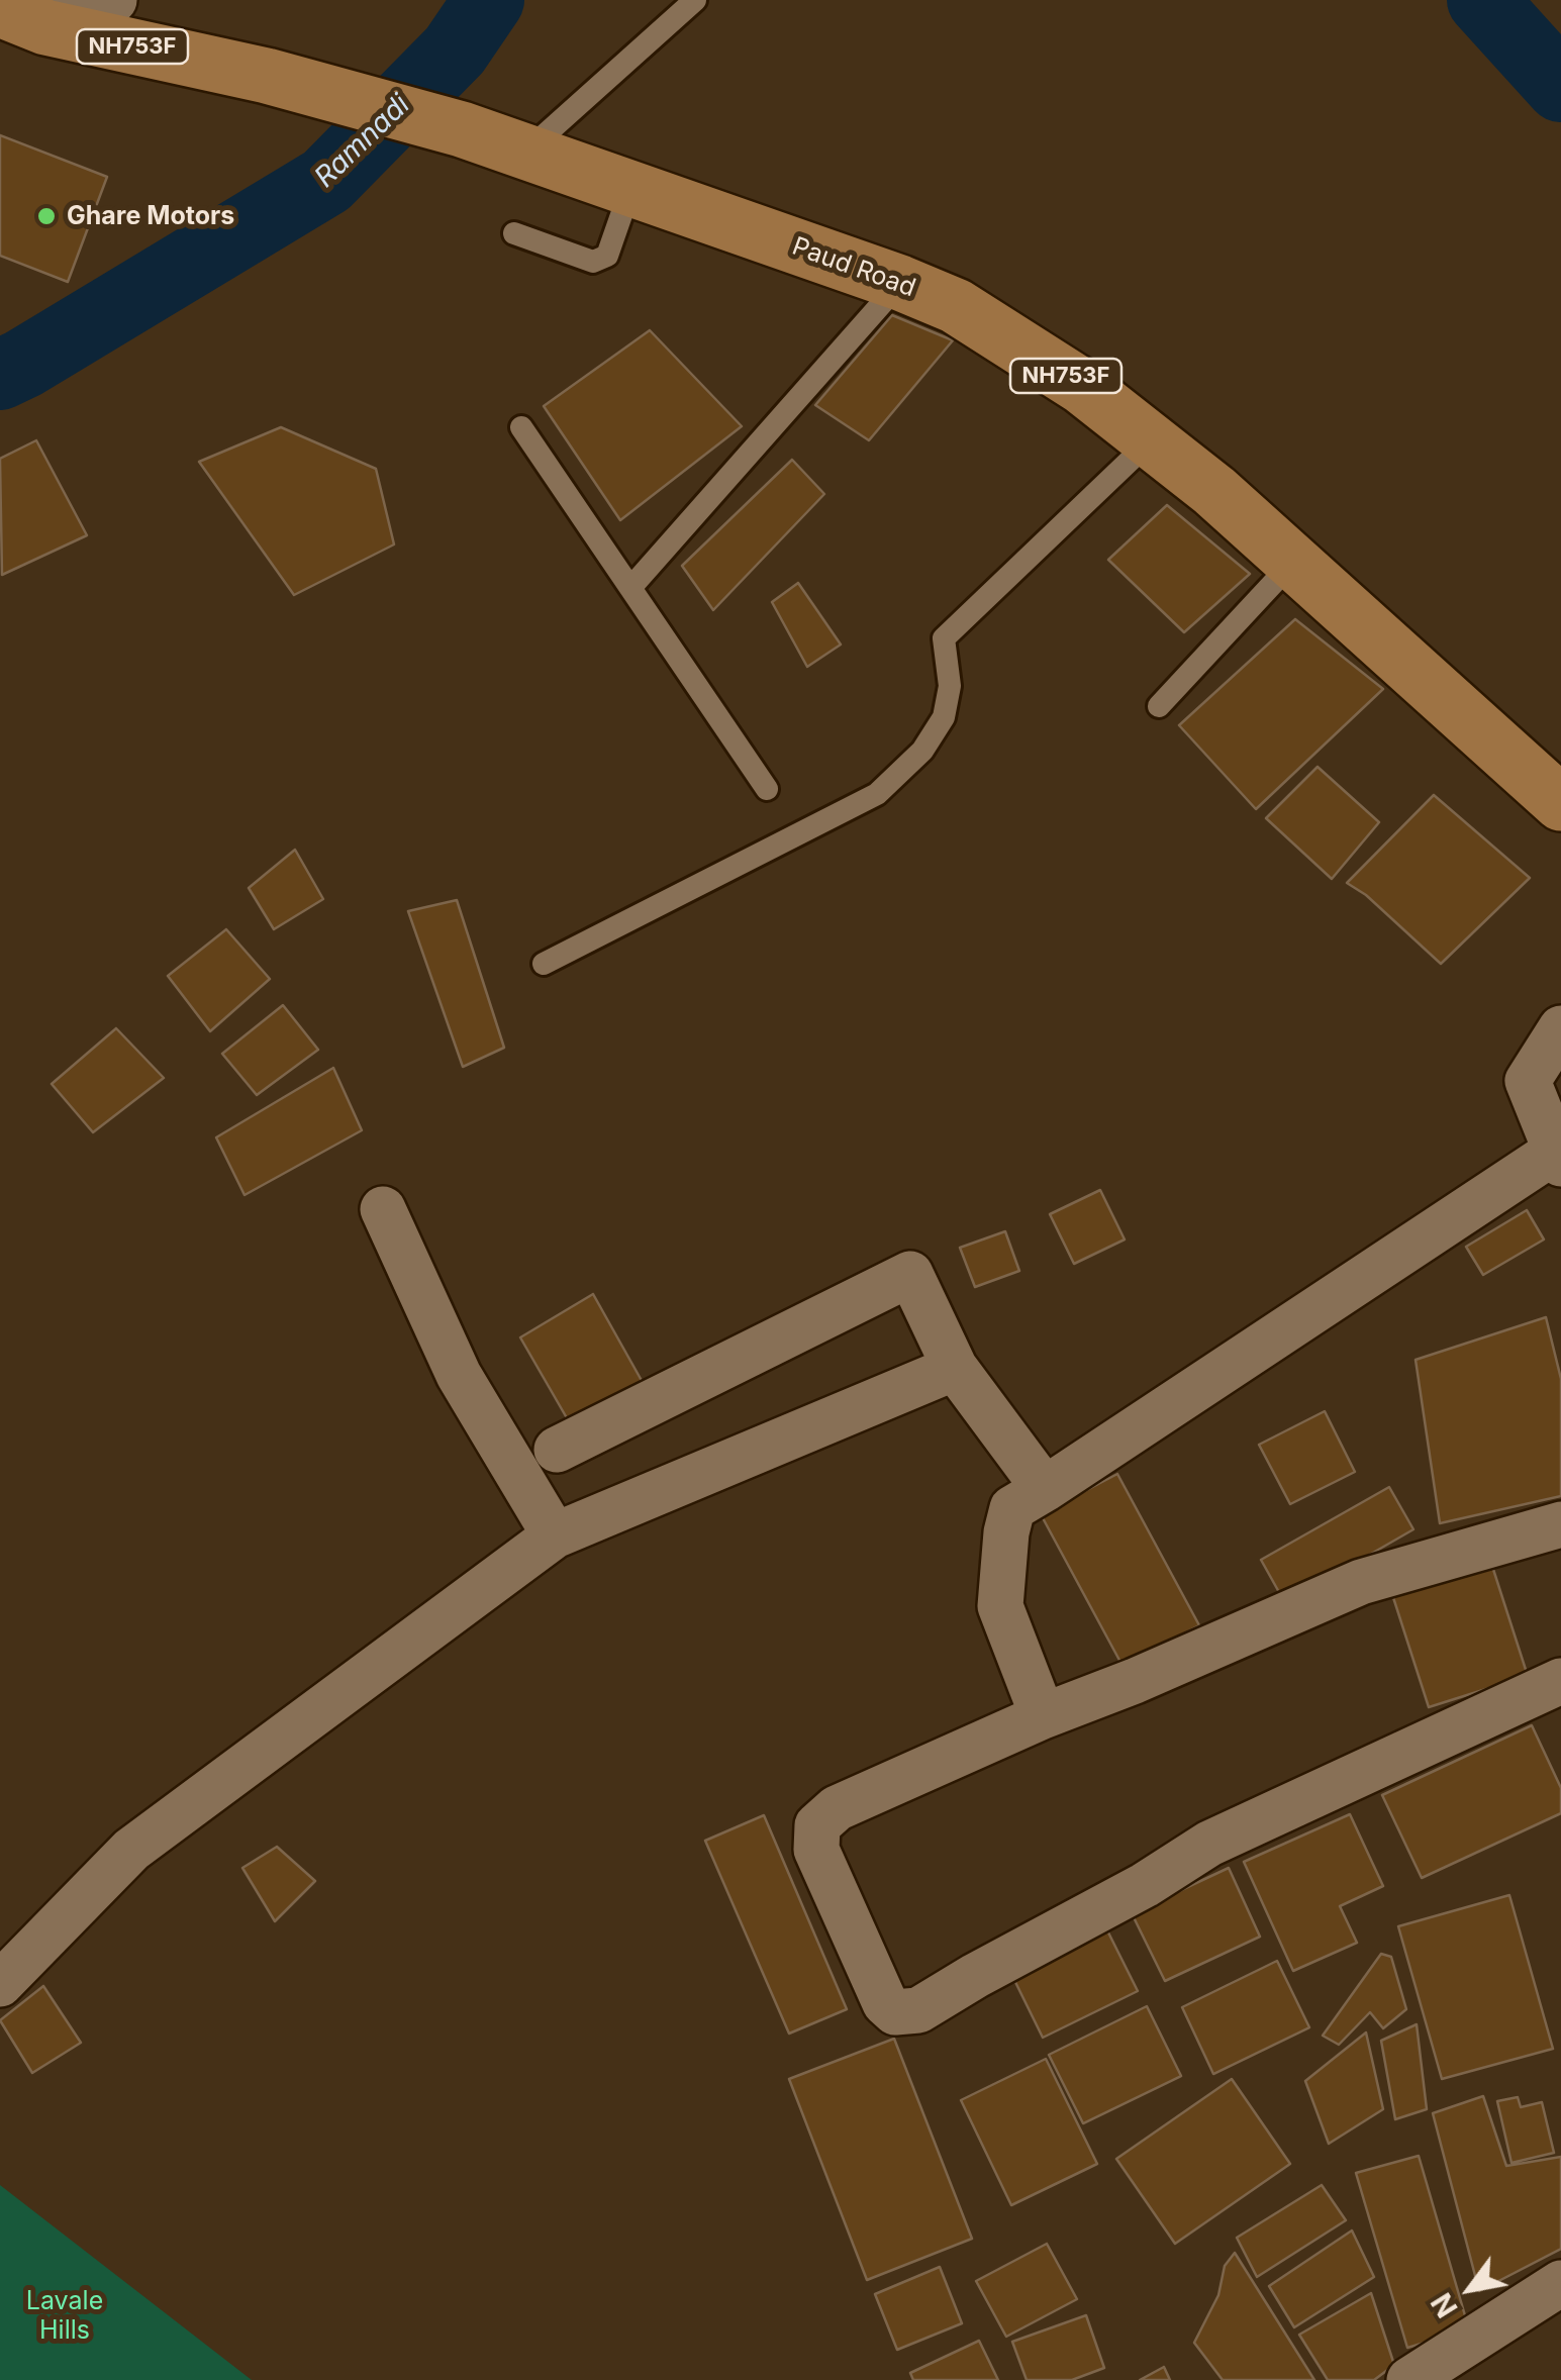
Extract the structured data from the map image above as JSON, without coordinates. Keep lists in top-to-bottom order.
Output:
{
  "streets": {
    "main road": ["NH753F", "Paud Road"]
  },
  "water": ["Ramnadi"],
  "parks": ["Lavale Hills"],
  "places": ["Ghare Motors"],
  "north": "bottom left"
}
